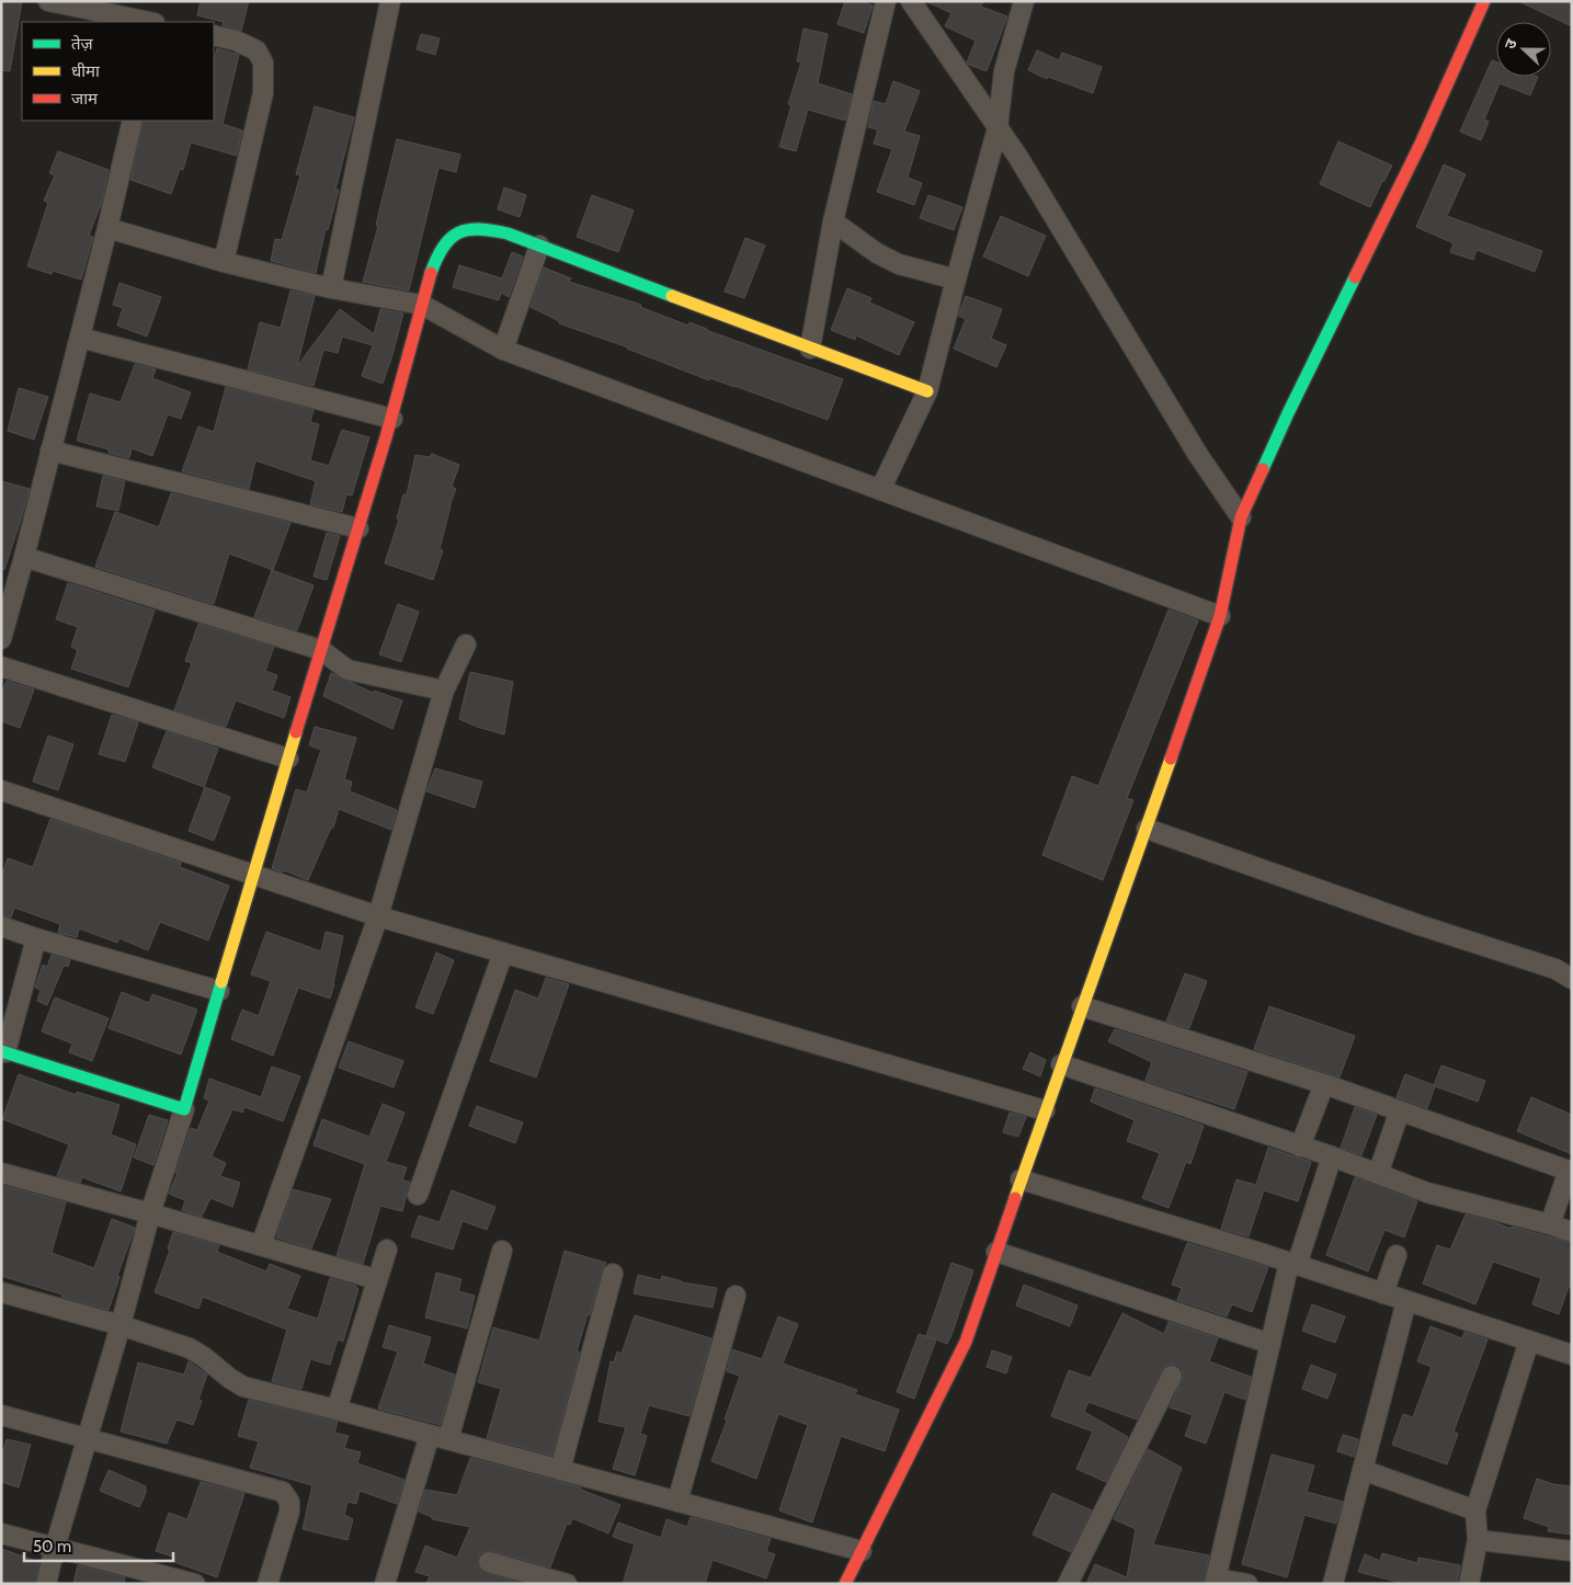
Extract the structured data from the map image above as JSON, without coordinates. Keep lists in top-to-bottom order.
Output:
{
  "legend": ["तेज़", "धीमा", "जाम"],
  "scale_bar": "50 m",
  "north": "left"
}
